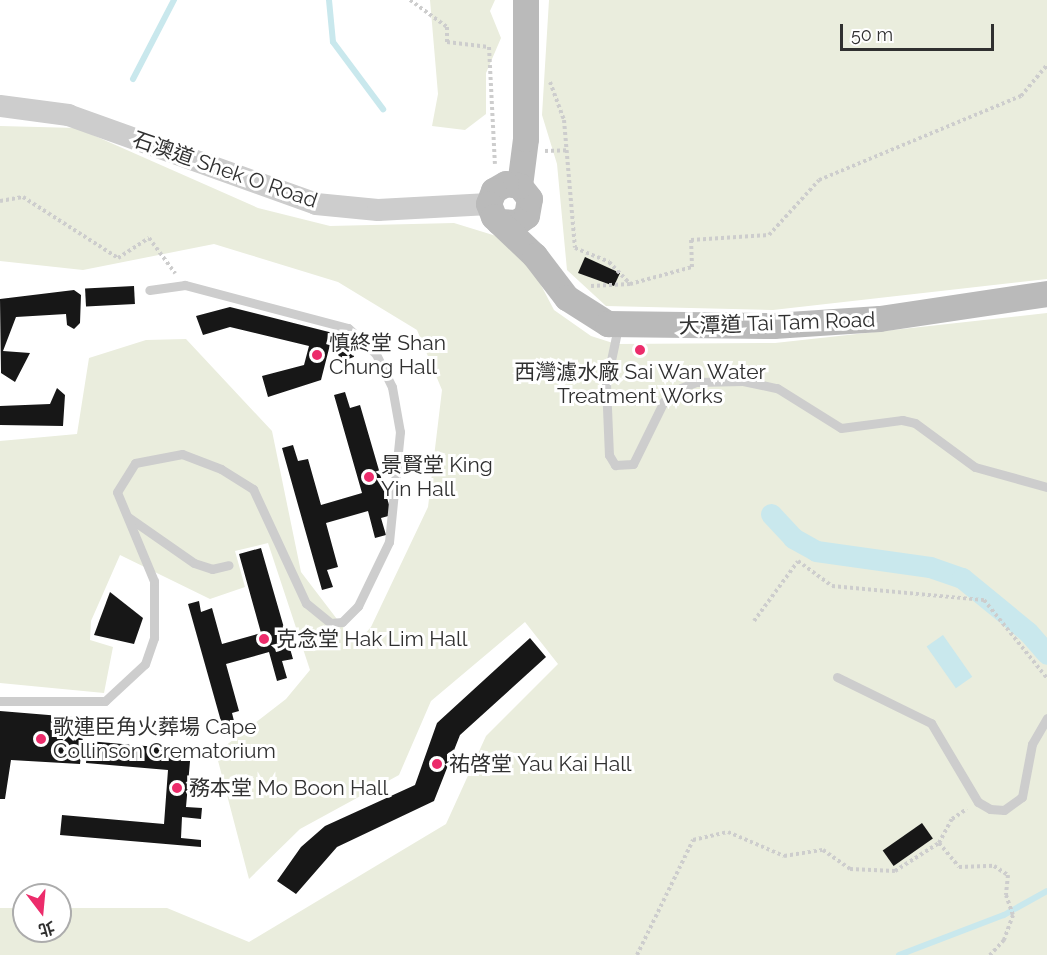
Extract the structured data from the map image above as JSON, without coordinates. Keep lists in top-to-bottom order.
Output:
{
  "streets": {
    "main road": ["大潭道 Tai Tam Road"],
    "street": ["石澳道 Shek O Road"]
  },
  "crossings": [
    ["石澳道 Shek O Road", "大潭道 Tai Tam Road"]
  ],
  "places": [
    "西灣濾水廠 Sai Wan Water Treatment Works",
    "慎終堂 Shan Chung Hall",
    "景賢堂 King Yin Hall",
    "克念堂 Hak Lim Hall",
    "歌連臣角火葬場 Cape Collinson Crematorium",
    "祐啓堂 Yau Kai Hall",
    "務本堂 Mo Boon Hall"
  ],
  "scale_bar": "50 m",
  "north": "bottom"
}
